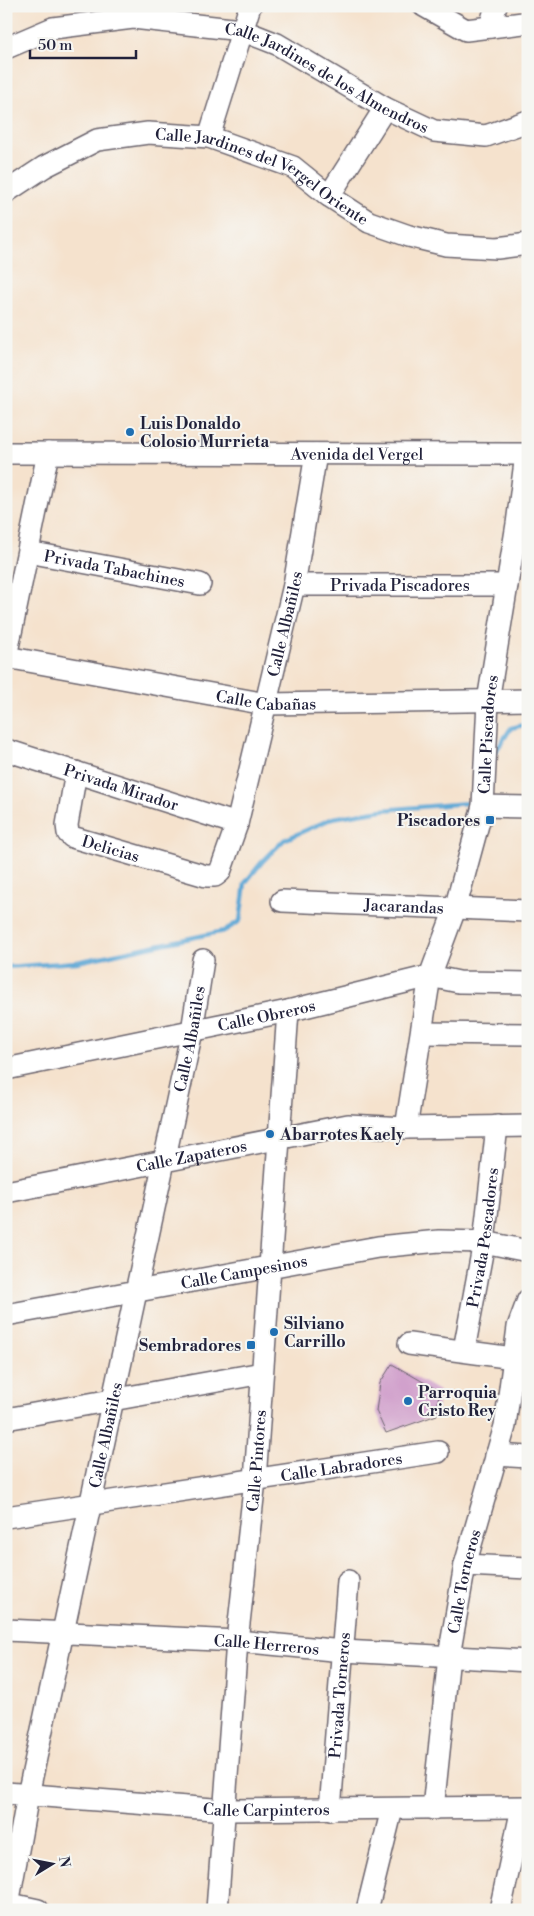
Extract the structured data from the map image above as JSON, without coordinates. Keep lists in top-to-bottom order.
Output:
{
  "streets": {
    "street": [
      "Calle Jardines de los Almendros",
      "Calle Jardines del Vergel Oriente",
      "Avenida del Vergel",
      "Privada Tabachines",
      "Privada Piscadores",
      "Calle Albañiles",
      "Calle Cabañas",
      "Calle Piscadores",
      "Privada Mirador",
      "Delicias",
      "Jacarandas",
      "Calle Obreros",
      "Calle Zapateros",
      "Privada Pescadores",
      "Calle Campesinos",
      "Calle Pintores",
      "Calle Labradores",
      "Calle Torneros",
      "Calle Herreros",
      "Privada Torneros",
      "Calle Carpinteros"
    ]
  },
  "crossings": [
    ["Avenida del Vergel", "Calle Albañiles"],
    ["Avenida del Vergel", "Calle Piscadores"],
    ["Privada Piscadores", "Calle Albañiles"],
    ["Privada Piscadores", "Calle Piscadores"],
    ["Calle Albañiles", "Calle Cabañas"],
    ["Calle Albañiles", "Privada Mirador"],
    ["Calle Albañiles", "Delicias"],
    ["Calle Albañiles", "Calle Obreros"],
    ["Calle Albañiles", "Calle Zapateros"],
    ["Calle Albañiles", "Calle Campesinos"],
    ["Calle Albañiles", "Calle Labradores"],
    ["Calle Albañiles", "Calle Herreros"],
    ["Calle Albañiles", "Calle Carpinteros"],
    ["Calle Cabañas", "Calle Piscadores"],
    ["Calle Piscadores", "Jacarandas"],
    ["Calle Piscadores", "Calle Obreros"],
    ["Calle Piscadores", "Calle Zapateros"],
    ["Privada Mirador", "Delicias"],
    ["Calle Obreros", "Calle Pintores"],
    ["Calle Zapateros", "Privada Pescadores"],
    ["Calle Zapateros", "Calle Pintores"],
    ["Privada Pescadores", "Calle Campesinos"],
    ["Calle Campesinos", "Calle Pintores"],
    ["Calle Pintores", "Calle Labradores"],
    ["Calle Pintores", "Calle Herreros"],
    ["Calle Pintores", "Calle Carpinteros"],
    ["Calle Torneros", "Calle Herreros"],
    ["Calle Torneros", "Calle Carpinteros"],
    ["Calle Herreros", "Privada Torneros"],
    ["Privada Torneros", "Calle Carpinteros"]
  ],
  "places": {
    "other": [
      "Luis Donaldo Colosio Murrieta",
      "Abarrotes Kaely",
      "Silviano Carrillo",
      "Parroquia Cristo Rey"
    ],
    "transit": ["Piscadores", "Sembradores"]
  },
  "scale_bar": "50 m",
  "north": "right"
}
